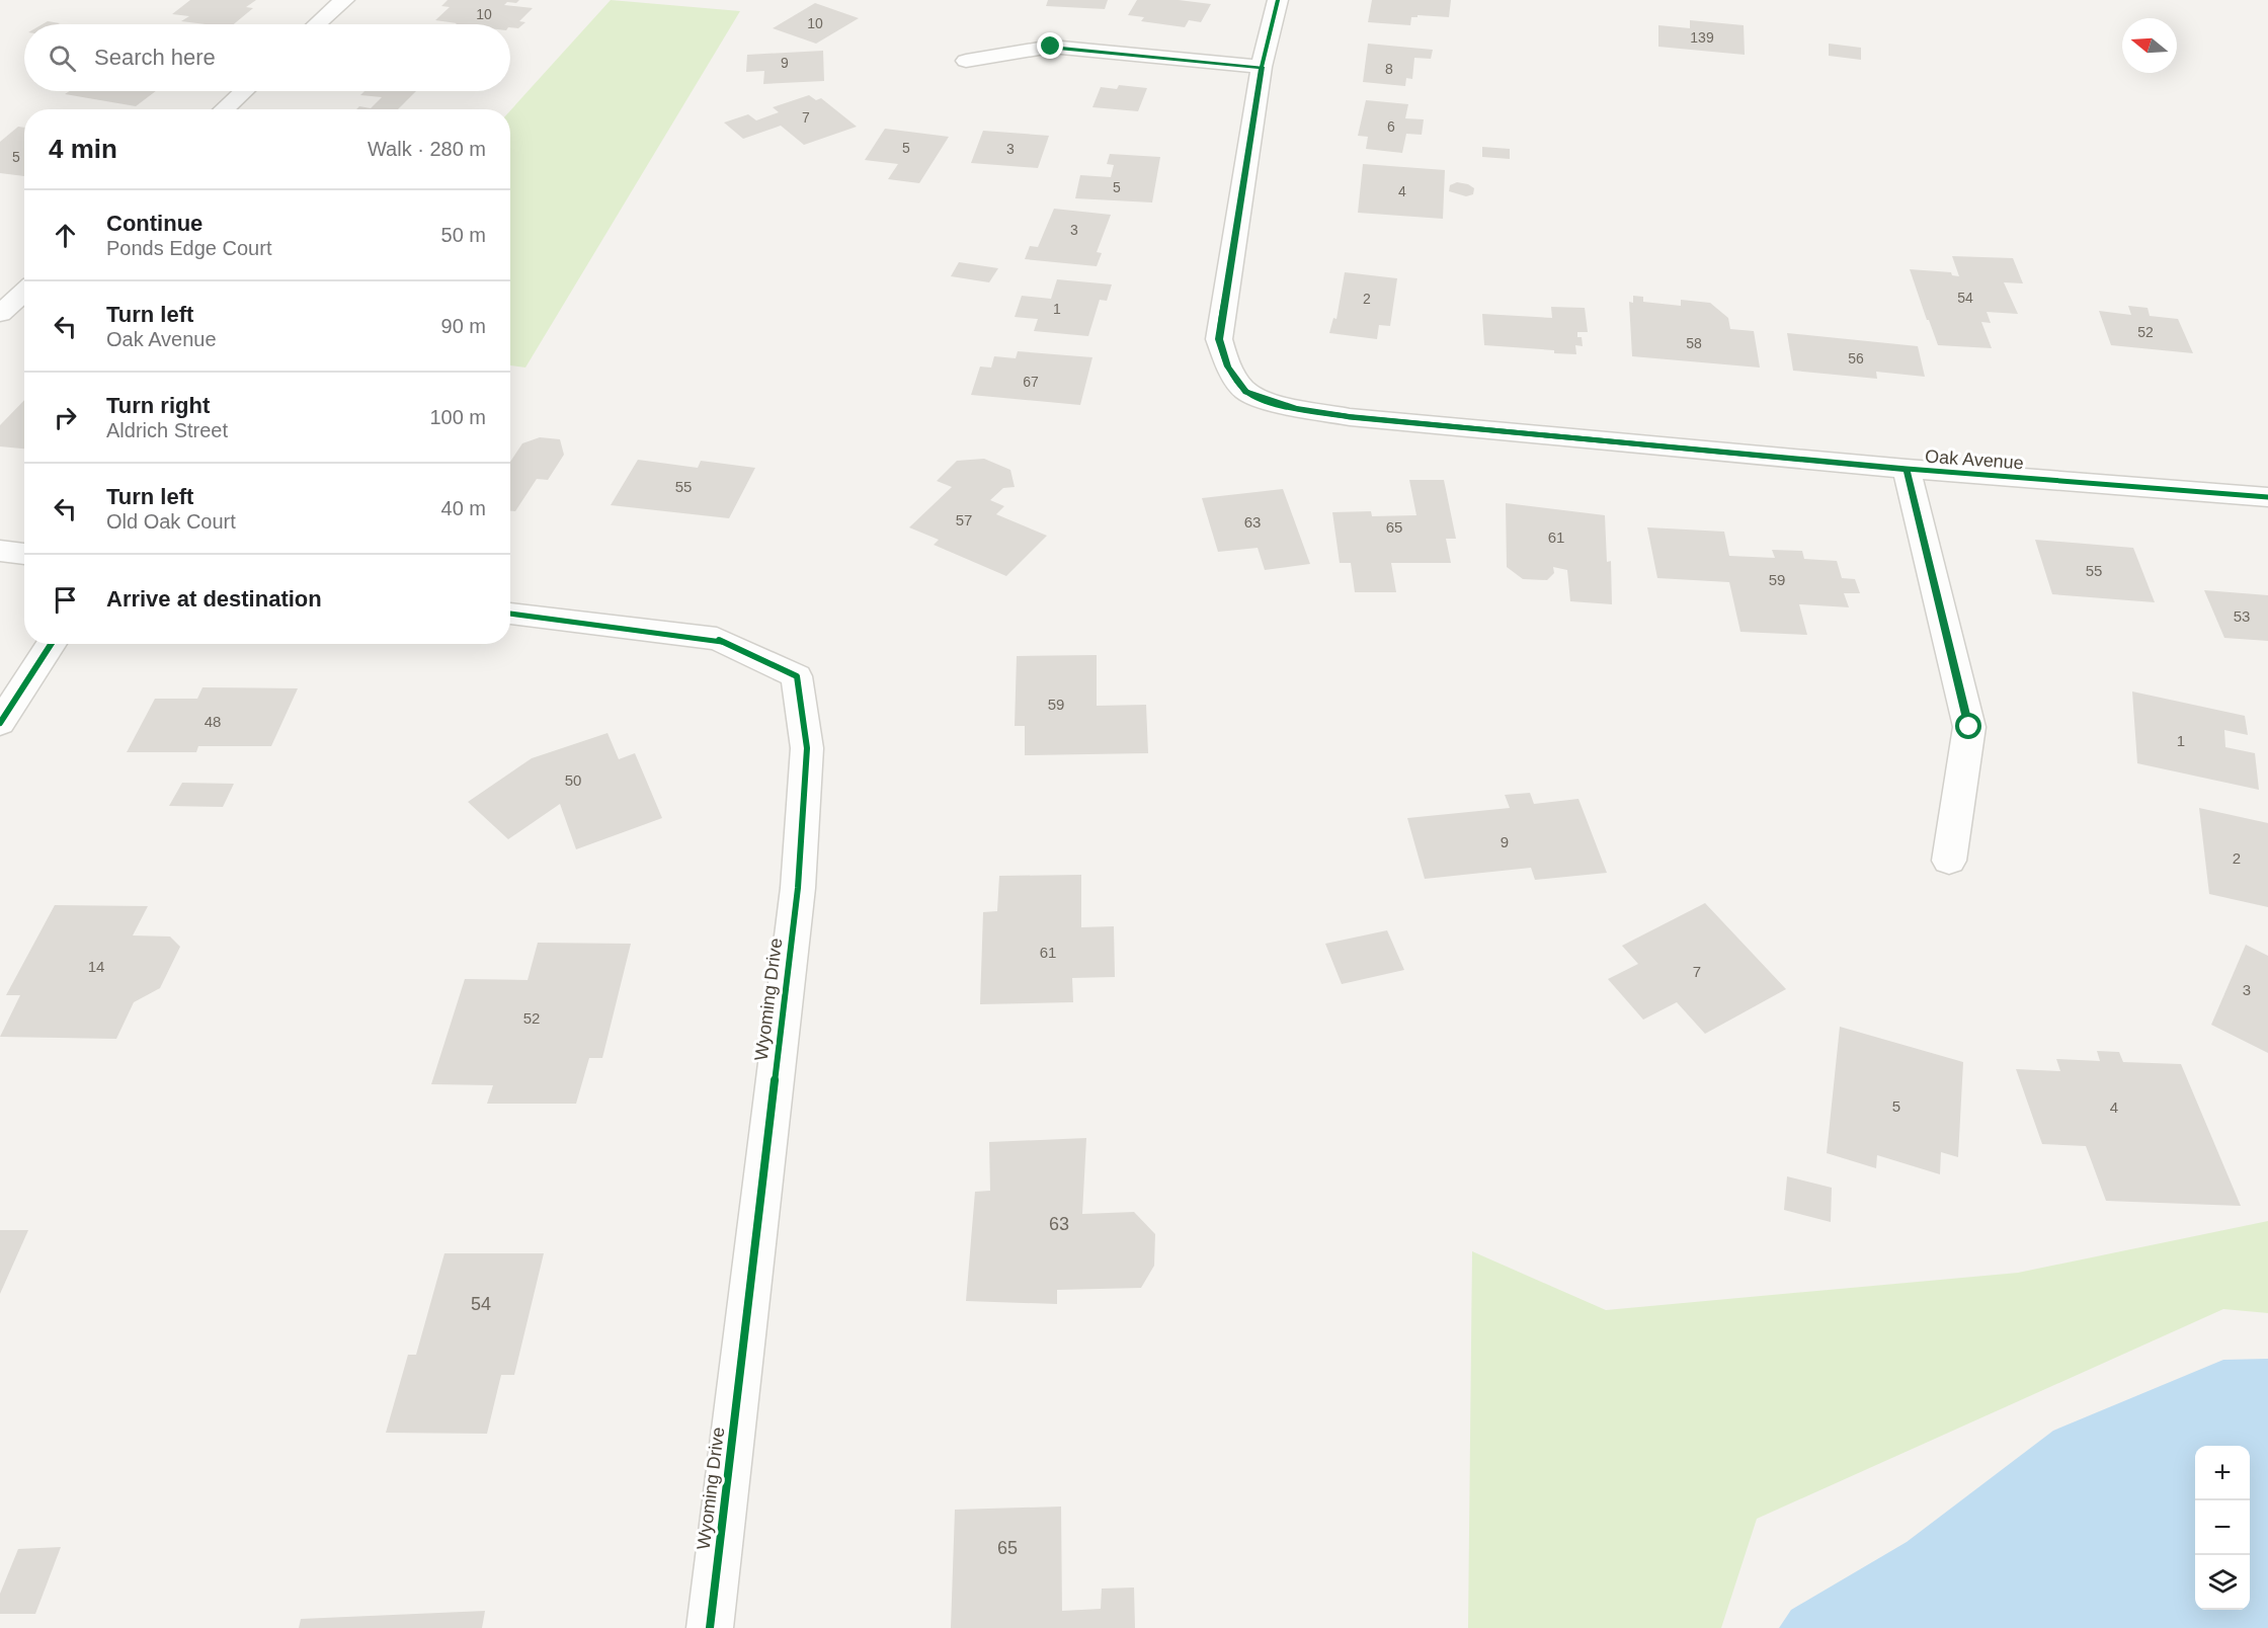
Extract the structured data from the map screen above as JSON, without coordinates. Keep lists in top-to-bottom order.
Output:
{
  "streets": {
    "street": ["Oak Avenue", "Wyoming Drive"]
  },
  "house_numbers": [
    "10",
    "10",
    "139",
    "9",
    "8",
    "7",
    "6",
    "5",
    "3",
    "5",
    "5",
    "4",
    "3",
    "54",
    "2",
    "1",
    "52",
    "58",
    "56",
    "67",
    "55",
    "57",
    "63",
    "65",
    "61",
    "55",
    "59",
    "53",
    "59",
    "48",
    "1",
    "50",
    "9",
    "2",
    "61",
    "14",
    "7",
    "3",
    "52",
    "5",
    "4",
    "63",
    "54",
    "65"
  ],
  "north": "left",
  "page": {
    "search": "Search here",
    "heading": ["4 min", "Walk · 280 m"],
    "list": [
      ["Continue", "Ponds Edge Court", "50 m"],
      ["Turn left", "Oak Avenue", "90 m"],
      ["Turn right", "Aldrich Street", "100 m"],
      ["Turn left", "Old Oak Court", "40 m"],
      "Arrive at destination"
    ],
    "map_buttons": ["+", "−"]
  }
}
